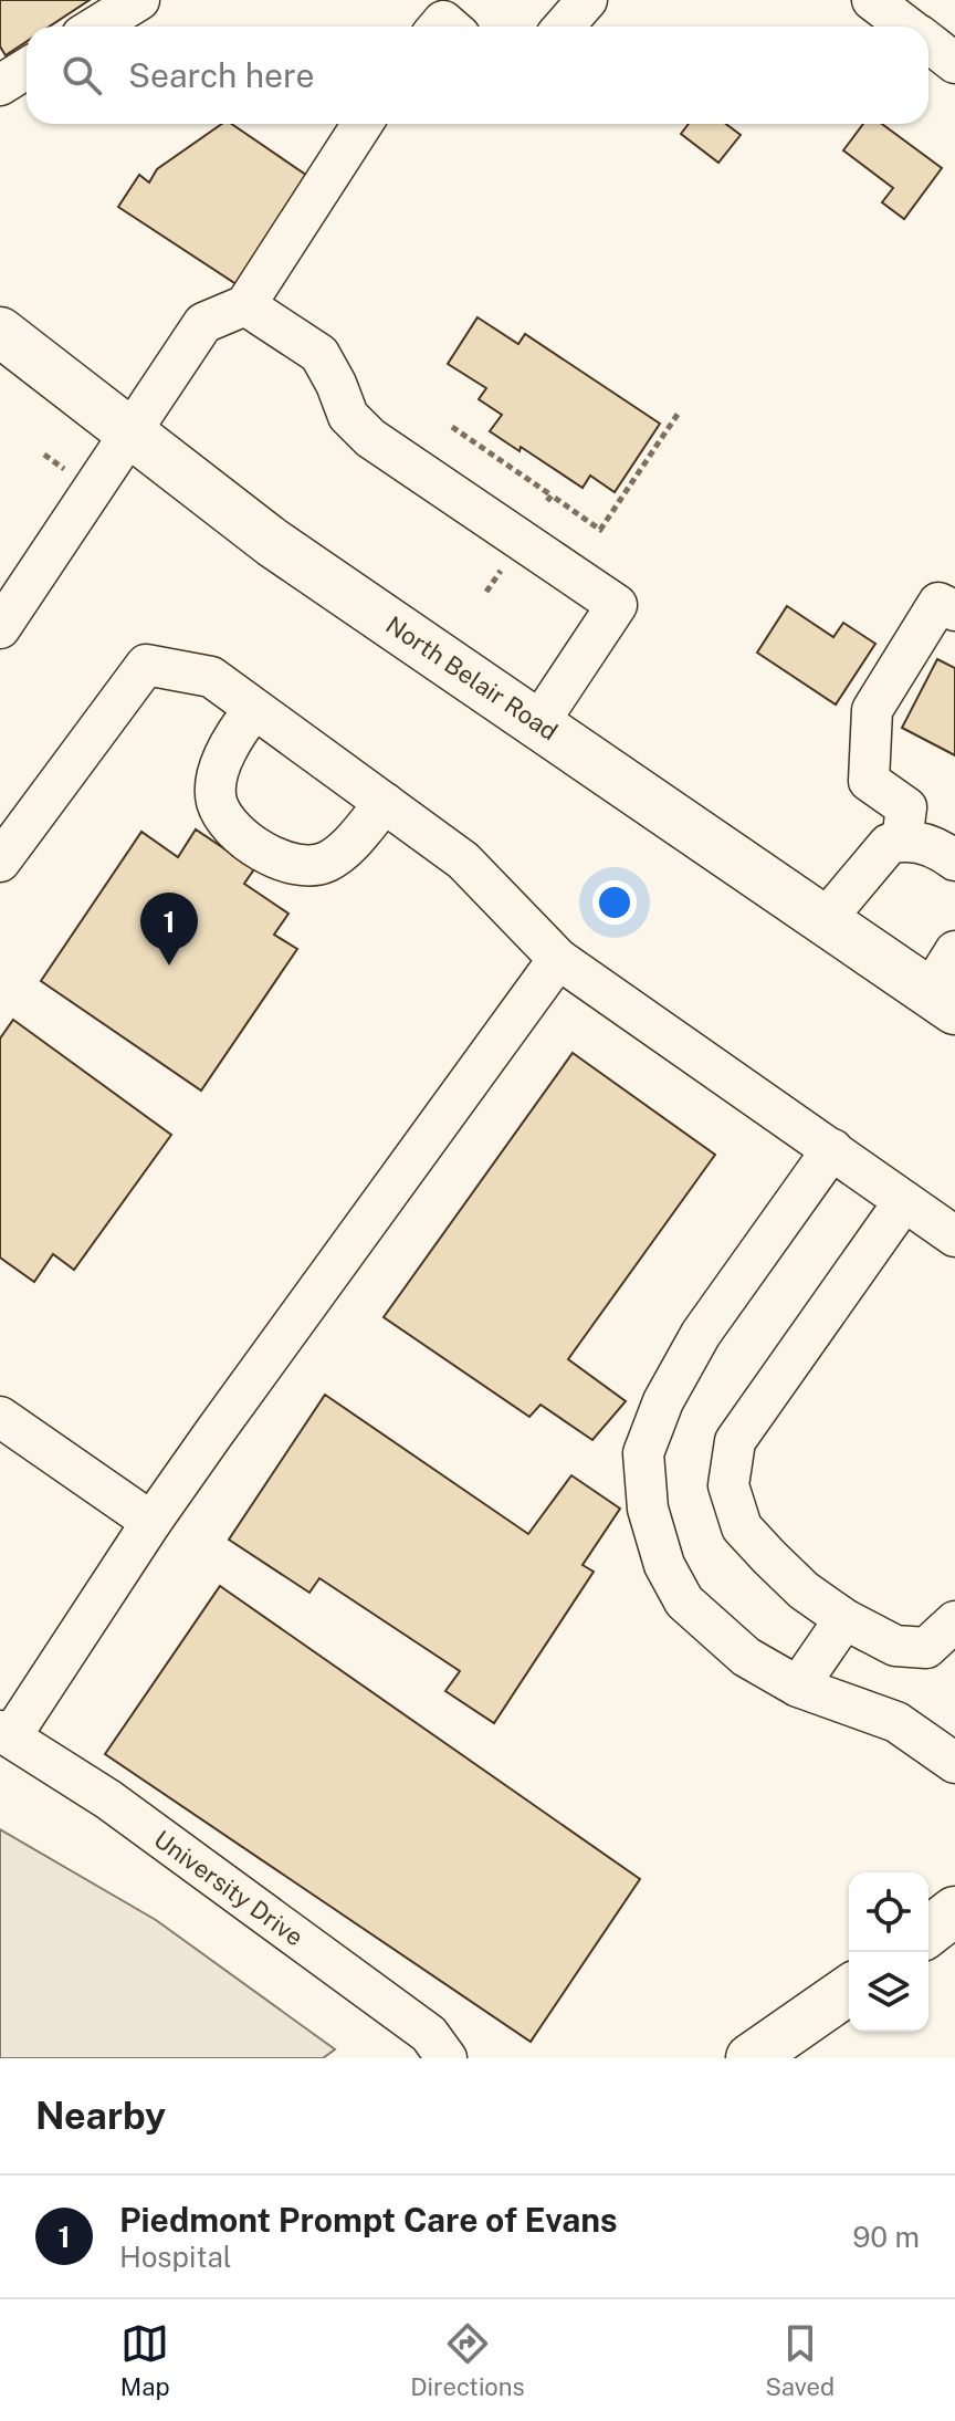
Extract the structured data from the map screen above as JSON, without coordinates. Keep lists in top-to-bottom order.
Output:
{
  "streets": {
    "main road": ["North Belair Road"],
    "street": ["University Drive"]
  },
  "page": {
    "search": "Search here",
    "pins": "1",
    "heading": "Nearby",
    "list": [
      {
        "mark": "1",
        "name": "Piedmont Prompt Care of Evans",
        "note": "Hospital",
        "value": "90 m"
      }
    ],
    "nav": ["Map", "Directions", "Saved"]
  }
}
